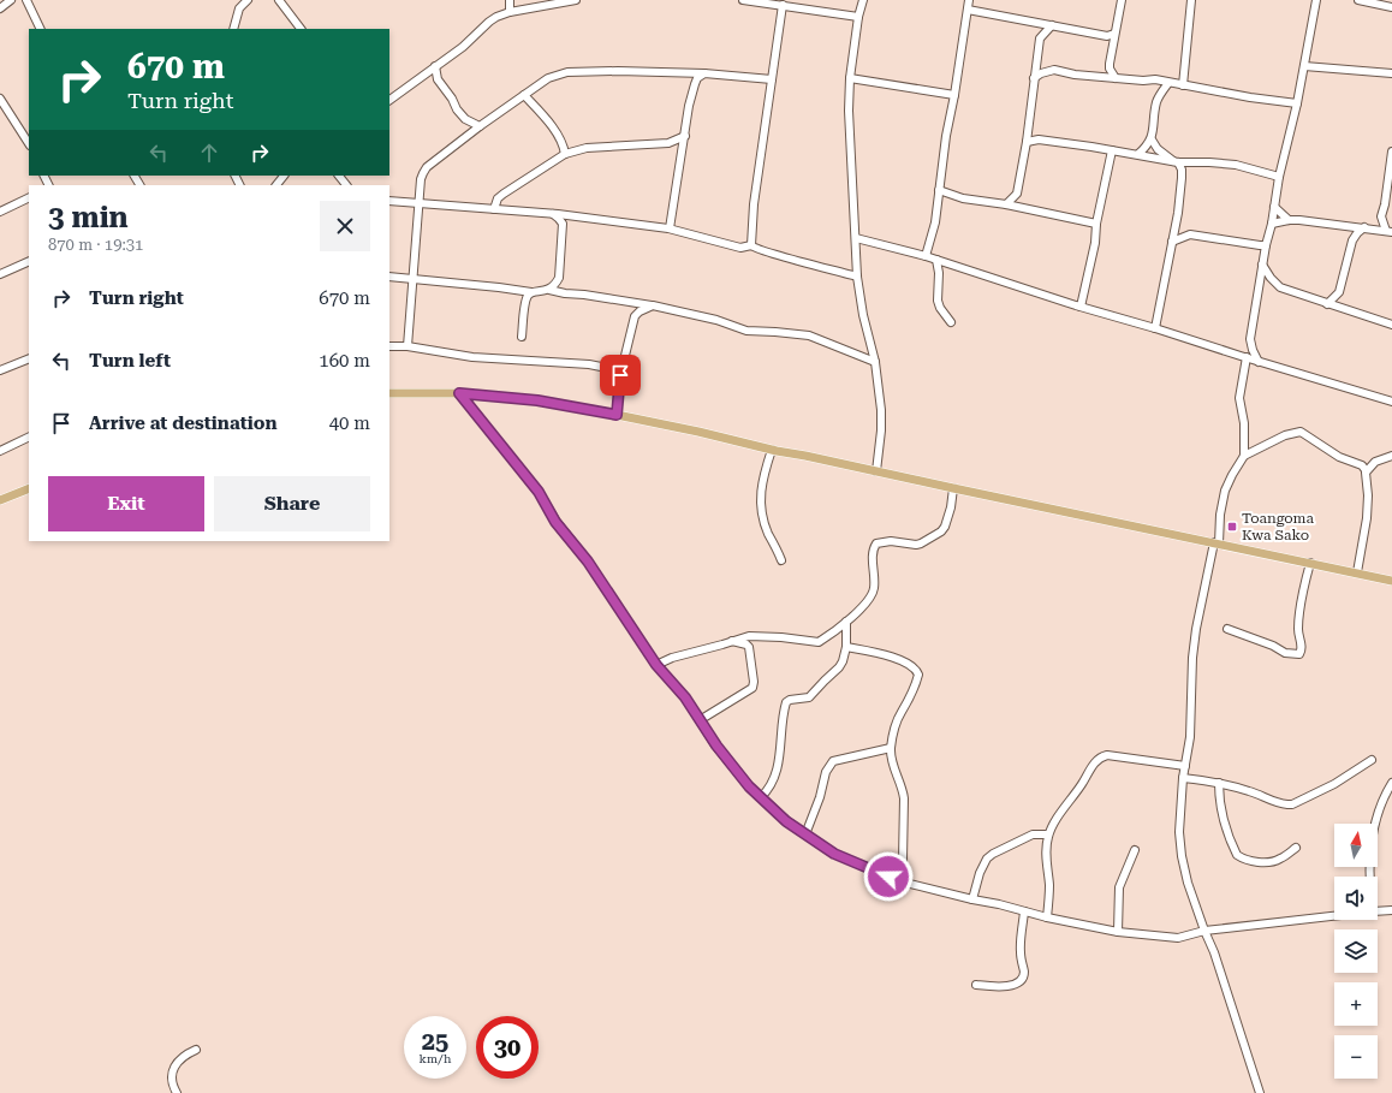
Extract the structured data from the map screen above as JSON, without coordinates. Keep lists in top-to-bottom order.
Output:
{
  "places": {
    "transit": ["Toangoma Kwa Sako"]
  },
  "north": "top",
  "page": {
    "turn": ["670 m", "Turn right"],
    "heading": ["3 min", "870 m · 19:31"],
    "list": [
      {
        "name": "Turn right",
        "value": "670 m"
      },
      {
        "name": "Turn left",
        "value": "160 m"
      },
      {
        "name": "Arrive at destination",
        "value": "40 m"
      }
    ],
    "buttons": ["Exit", "Share"],
    "map_buttons": ["+", "−"],
    "speed": "25 km/h",
    "limit": "30"
  }
}
